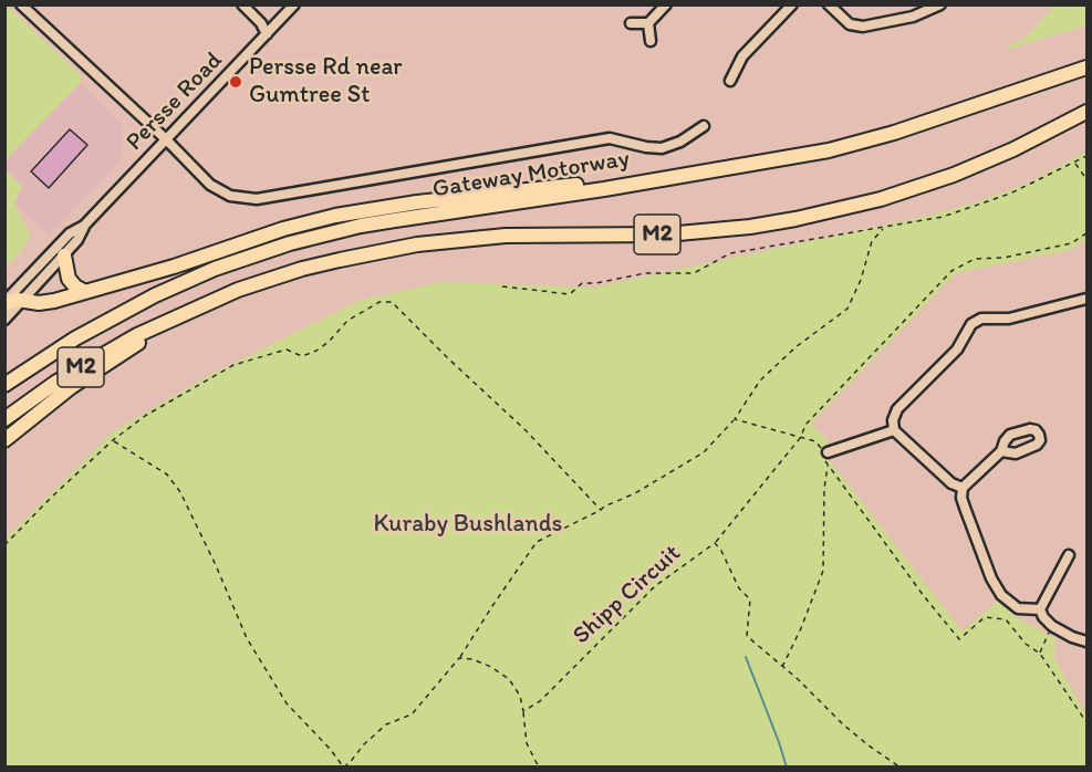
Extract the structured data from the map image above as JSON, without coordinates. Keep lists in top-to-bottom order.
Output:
{
  "streets": {
    "highway": ["Gateway Motorway", "M2"],
    "street": ["Persse Road"],
    "path": ["Shipp Circuit"]
  },
  "parks": ["Kuraby Bushlands"],
  "places": ["Persse Rd near Gumtree St"]
}
